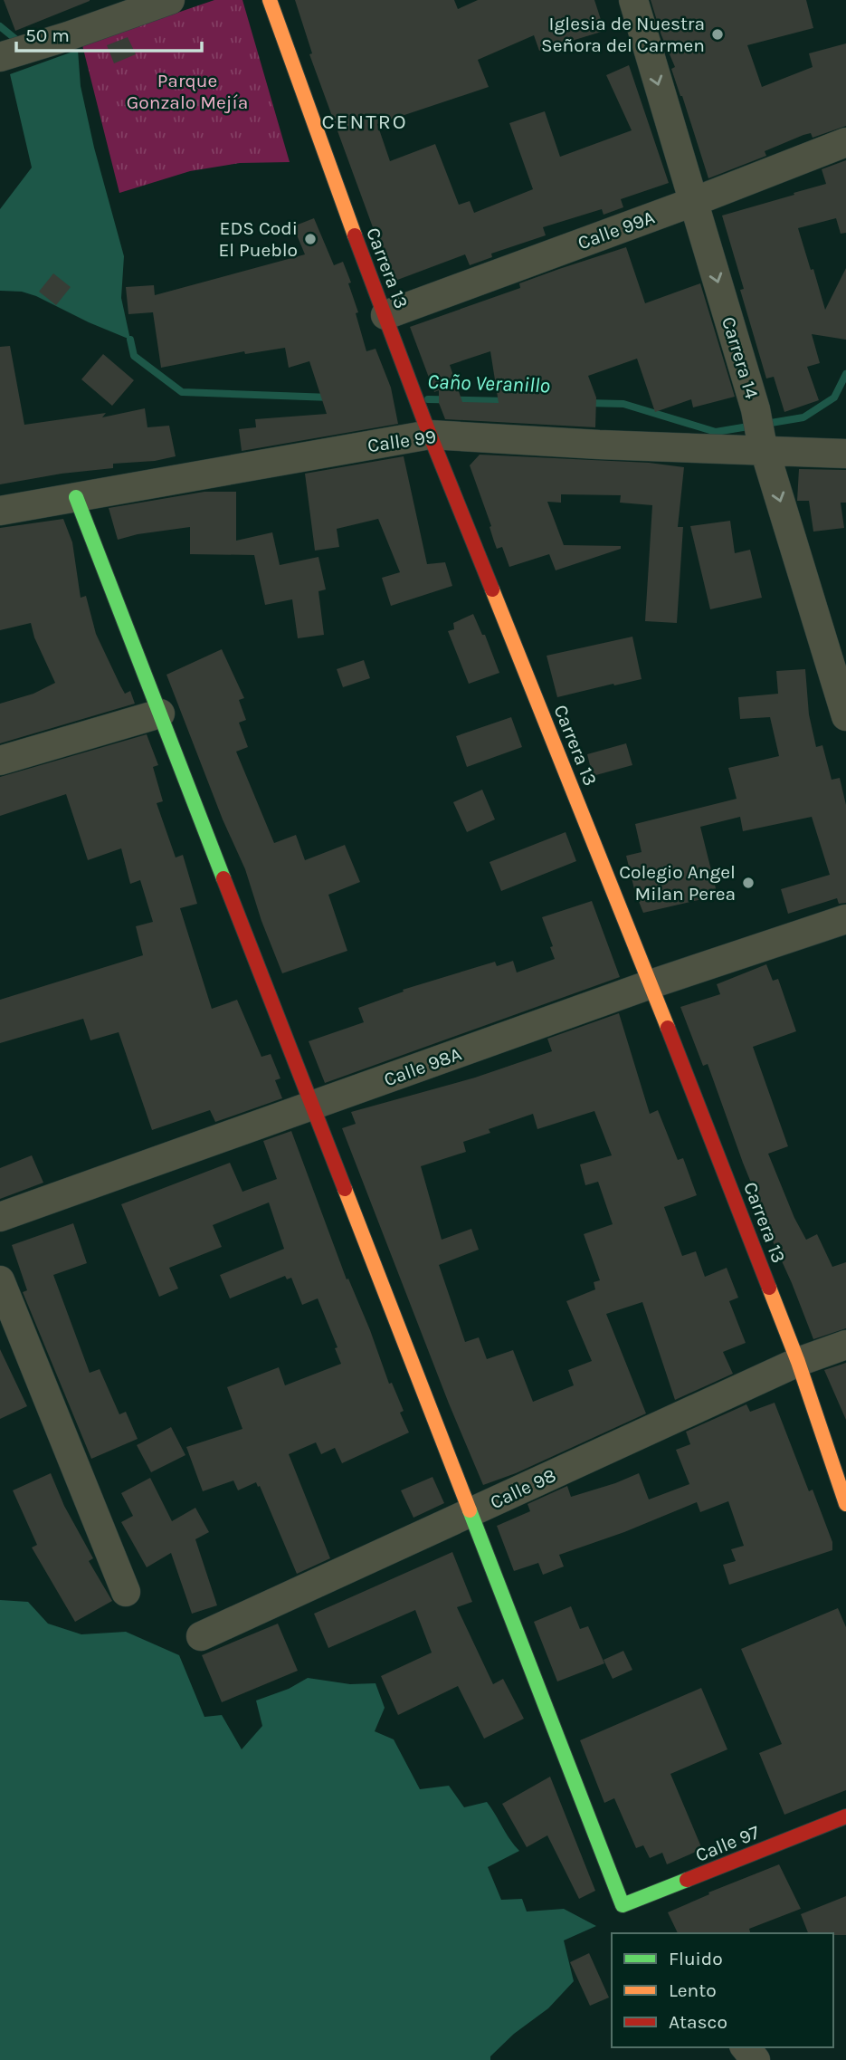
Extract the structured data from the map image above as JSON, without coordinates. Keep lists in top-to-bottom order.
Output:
{
  "streets": {
    "street": [
      "Calle 99A",
      "Carrera 13",
      "Carrera 14",
      "Calle 99",
      "Calle 98A",
      "Calle 98",
      "Calle 97"
    ]
  },
  "crossings": [
    ["Calle 99A", "Carrera 13"],
    ["Calle 99A", "Carrera 14"],
    ["Carrera 13", "Calle 99"],
    ["Carrera 13", "Calle 98A"],
    ["Carrera 13", "Calle 98"],
    ["Carrera 14", "Calle 99"],
    ["Calle 98", "Calle 97"]
  ],
  "one_way": ["Carrera 14"],
  "districts": ["CENTRO"],
  "water": ["Caño Veranillo"],
  "parks": ["Parque Gonzalo Mejía"],
  "places": ["Iglesia de Nuestra Señora del Carmen", "EDS Codi El Pueblo", "Colegio Angel Milan Perea"],
  "legend": ["Fluido", "Lento", "Atasco"],
  "scale_bar": "50 m"
}
